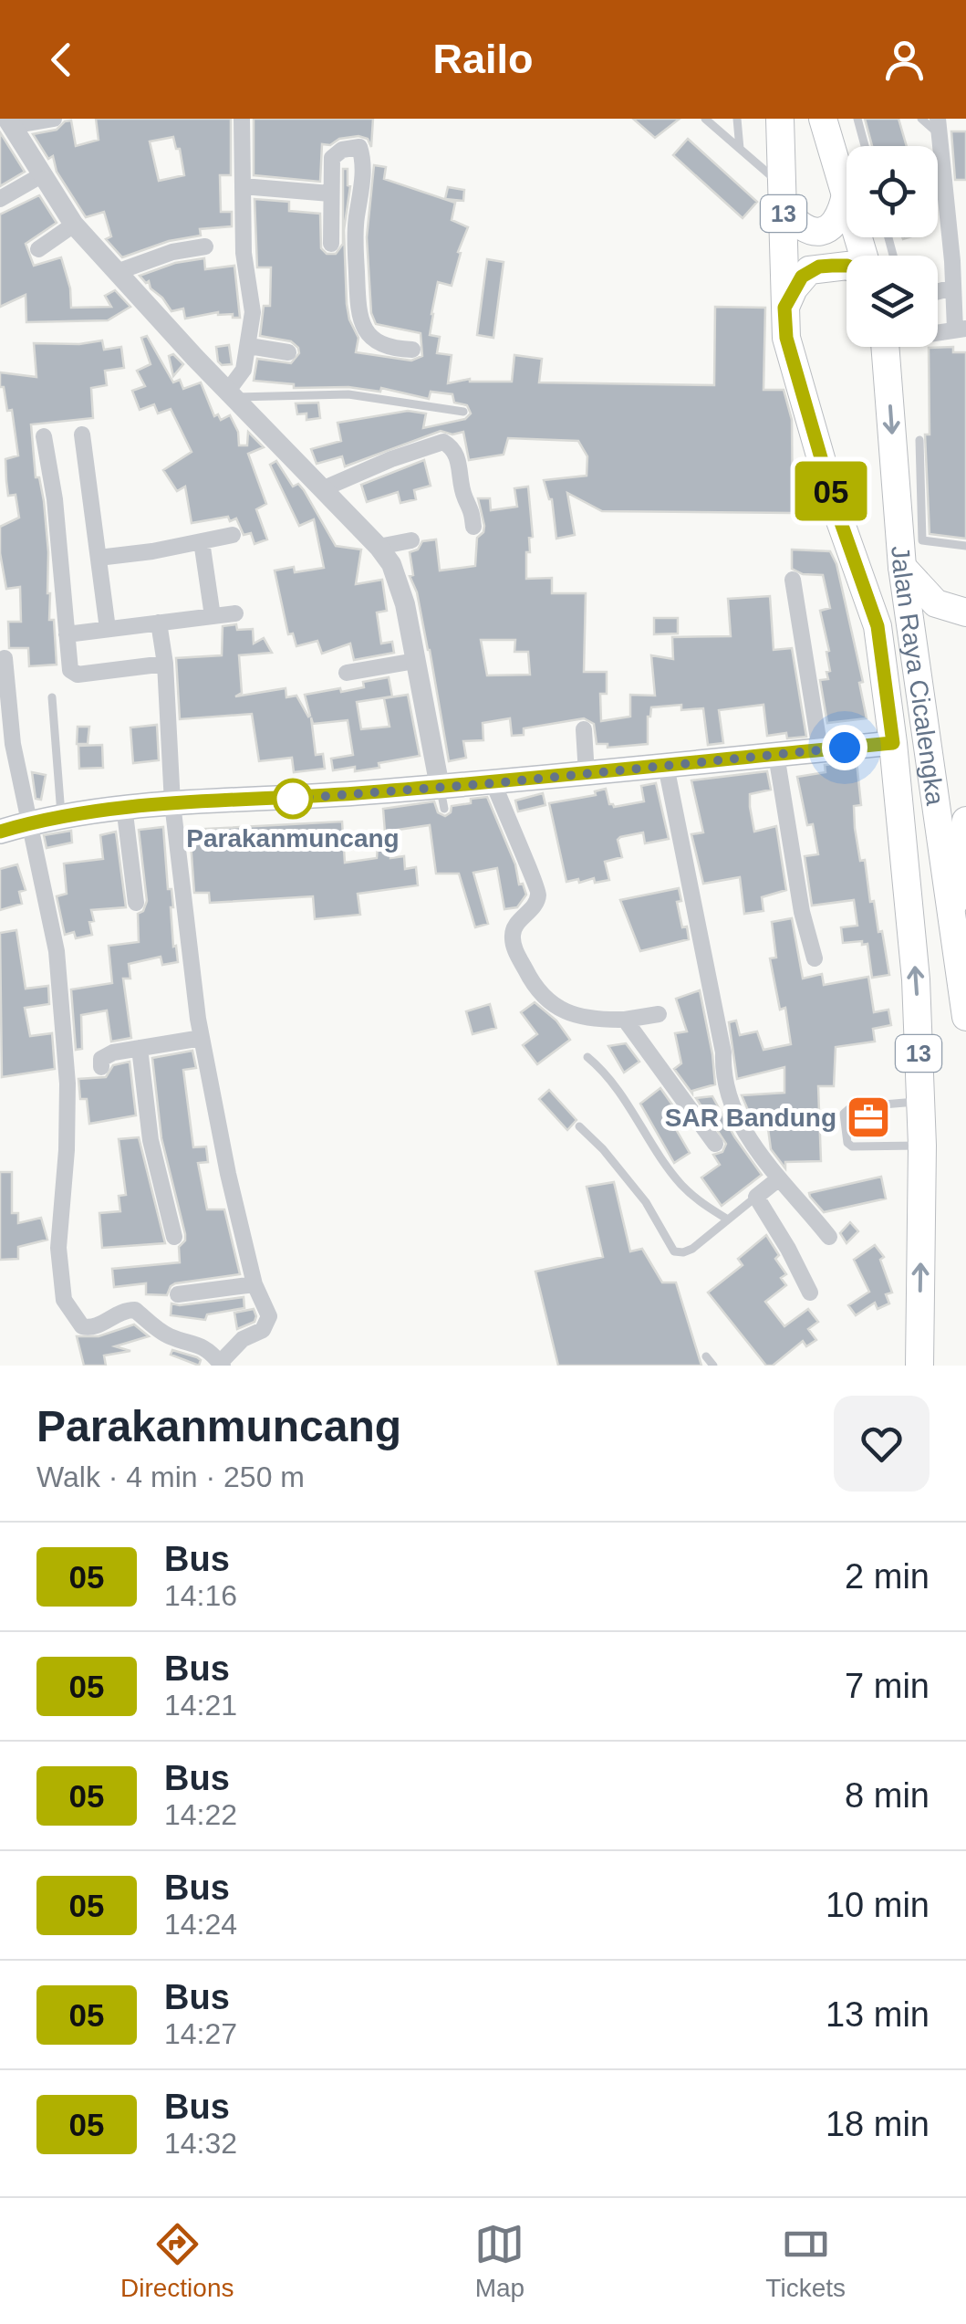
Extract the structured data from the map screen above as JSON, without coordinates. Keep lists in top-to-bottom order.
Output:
{
  "streets": {
    "main road": ["13", "Jalan Raya Cicalengka"]
  },
  "crossings": [
    ["13", "Jalan Raya Cicalengka"]
  ],
  "places": {
    "other": ["Parakanmuncang"],
    "office": ["SAR Bandung"]
  },
  "lines": ["bus line 05"],
  "page": {
    "header": "Railo",
    "on_map": "05",
    "heading": ["Parakanmuncang", "Walk · 4 min · 250 m"],
    "list": [
      {
        "mark": "05",
        "name": "Bus",
        "note": "14:16",
        "value": "2 min"
      },
      {
        "mark": "05",
        "name": "Bus",
        "note": "14:21",
        "value": "7 min"
      },
      {
        "mark": "05",
        "name": "Bus",
        "note": "14:22",
        "value": "8 min"
      },
      {
        "mark": "05",
        "name": "Bus",
        "note": "14:24",
        "value": "10 min"
      },
      {
        "mark": "05",
        "name": "Bus",
        "note": "14:27",
        "value": "13 min"
      },
      {
        "mark": "05",
        "name": "Bus",
        "note": "14:32",
        "value": "18 min"
      }
    ],
    "tabs": ["Directions", "Map", "Tickets"]
  }
}
